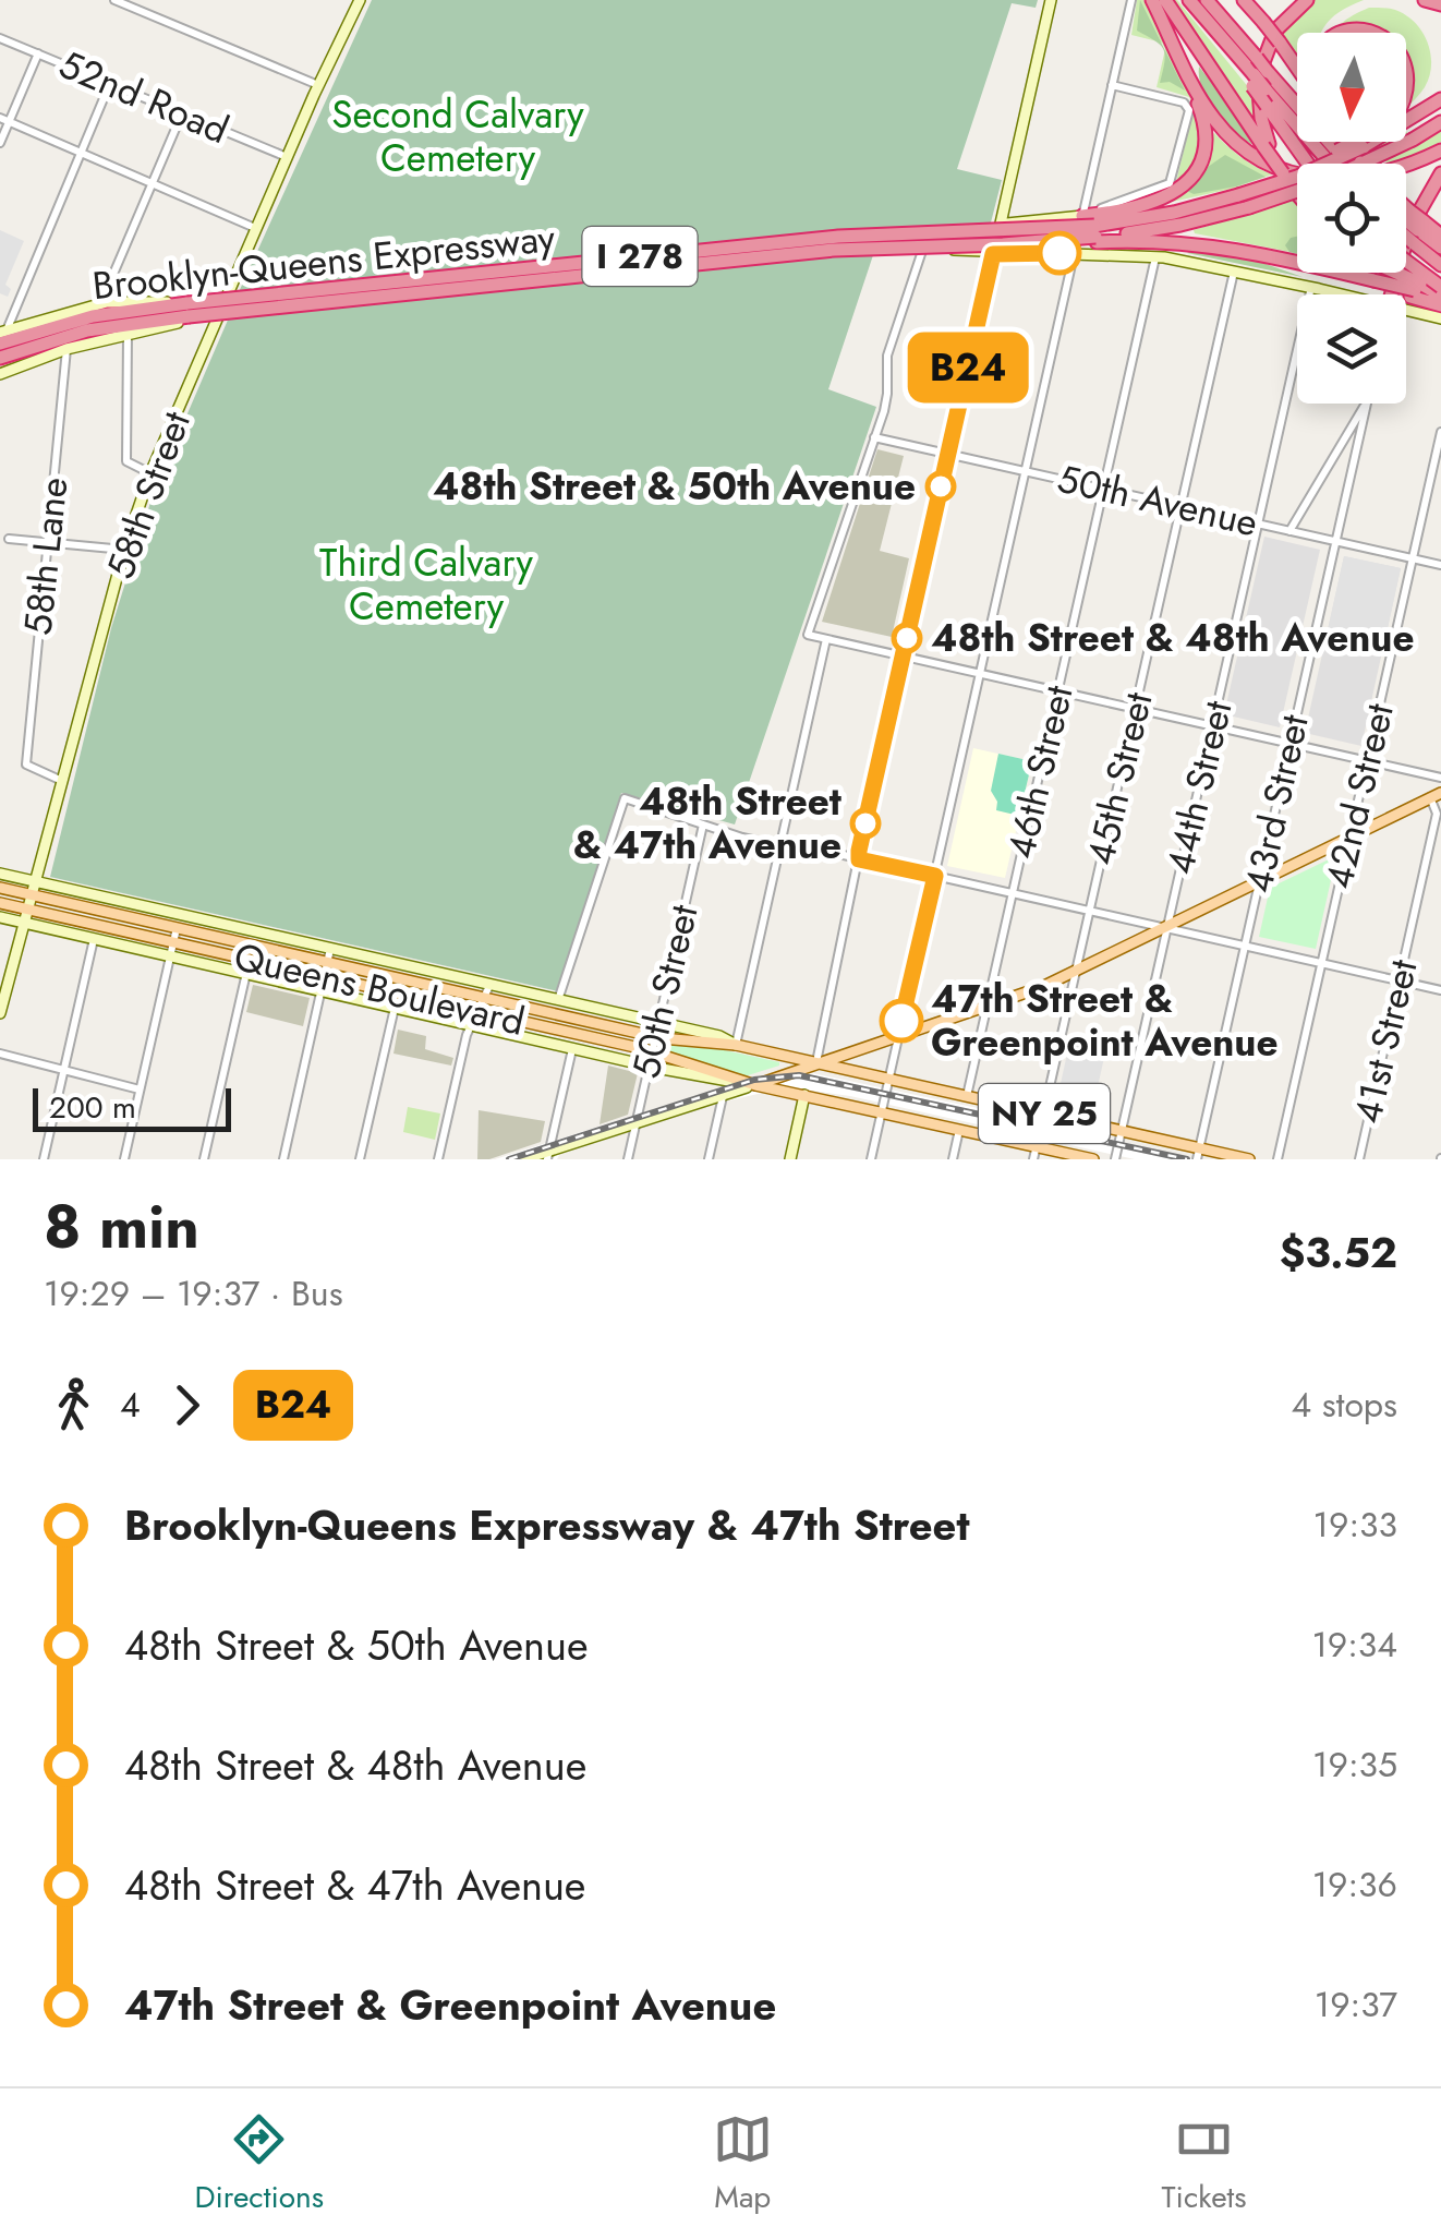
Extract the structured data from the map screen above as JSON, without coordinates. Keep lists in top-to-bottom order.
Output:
{
  "streets": {
    "highway": ["I 278", "Brooklyn-Queens Expressway"],
    "main road": ["58th Street", "Queens Boulevard", "NY 25"],
    "street": [
      "52nd Road",
      "50th Avenue",
      "58th Lane",
      "46th Street",
      "45th Street",
      "44th Street",
      "42nd Street",
      "43rd Street",
      "50th Street",
      "41st Street"
    ]
  },
  "crossings": [
    ["52nd Road", "58th Street"],
    ["58th Street", "58th Lane"],
    ["58th Street", "Queens Boulevard"],
    ["50th Avenue", "46th Street"],
    ["50th Avenue", "45th Street"],
    ["50th Avenue", "44th Street"],
    ["50th Avenue", "42nd Street"],
    ["50th Avenue", "43rd Street"],
    ["46th Street", "Queens Boulevard"],
    ["45th Street", "Queens Boulevard"],
    ["44th Street", "Queens Boulevard"],
    ["43rd Street", "Queens Boulevard"],
    ["Queens Boulevard", "50th Street"]
  ],
  "parks": ["Second Calvary Cemetery", "Third Calvary Cemetery"],
  "places": [
    "48th Street & 50th Avenue",
    "48th Street & 48th Avenue",
    "48th Street & 47th Avenue",
    "47th Street & Greenpoint Avenue"
  ],
  "lines": ["bus line B24"],
  "scale_bar": "200 m",
  "north": "bottom",
  "page": {
    "on_map": "B24",
    "scale": "200 m",
    "heading": ["8 min", "19:29 – 19:37 · Bus", "$3.52"],
    "legs": ["4", "B24", "4 stops"],
    "list": [
      {
        "name": "Brooklyn-Queens Expressway & 47th Street",
        "value": "19:33"
      },
      {
        "name": "48th Street & 50th Avenue",
        "value": "19:34"
      },
      {
        "name": "48th Street & 48th Avenue",
        "value": "19:35"
      },
      {
        "name": "48th Street & 47th Avenue",
        "value": "19:36"
      },
      {
        "name": "47th Street & Greenpoint Avenue",
        "value": "19:37"
      }
    ],
    "tabs": ["Directions", "Map", "Tickets"]
  }
}
